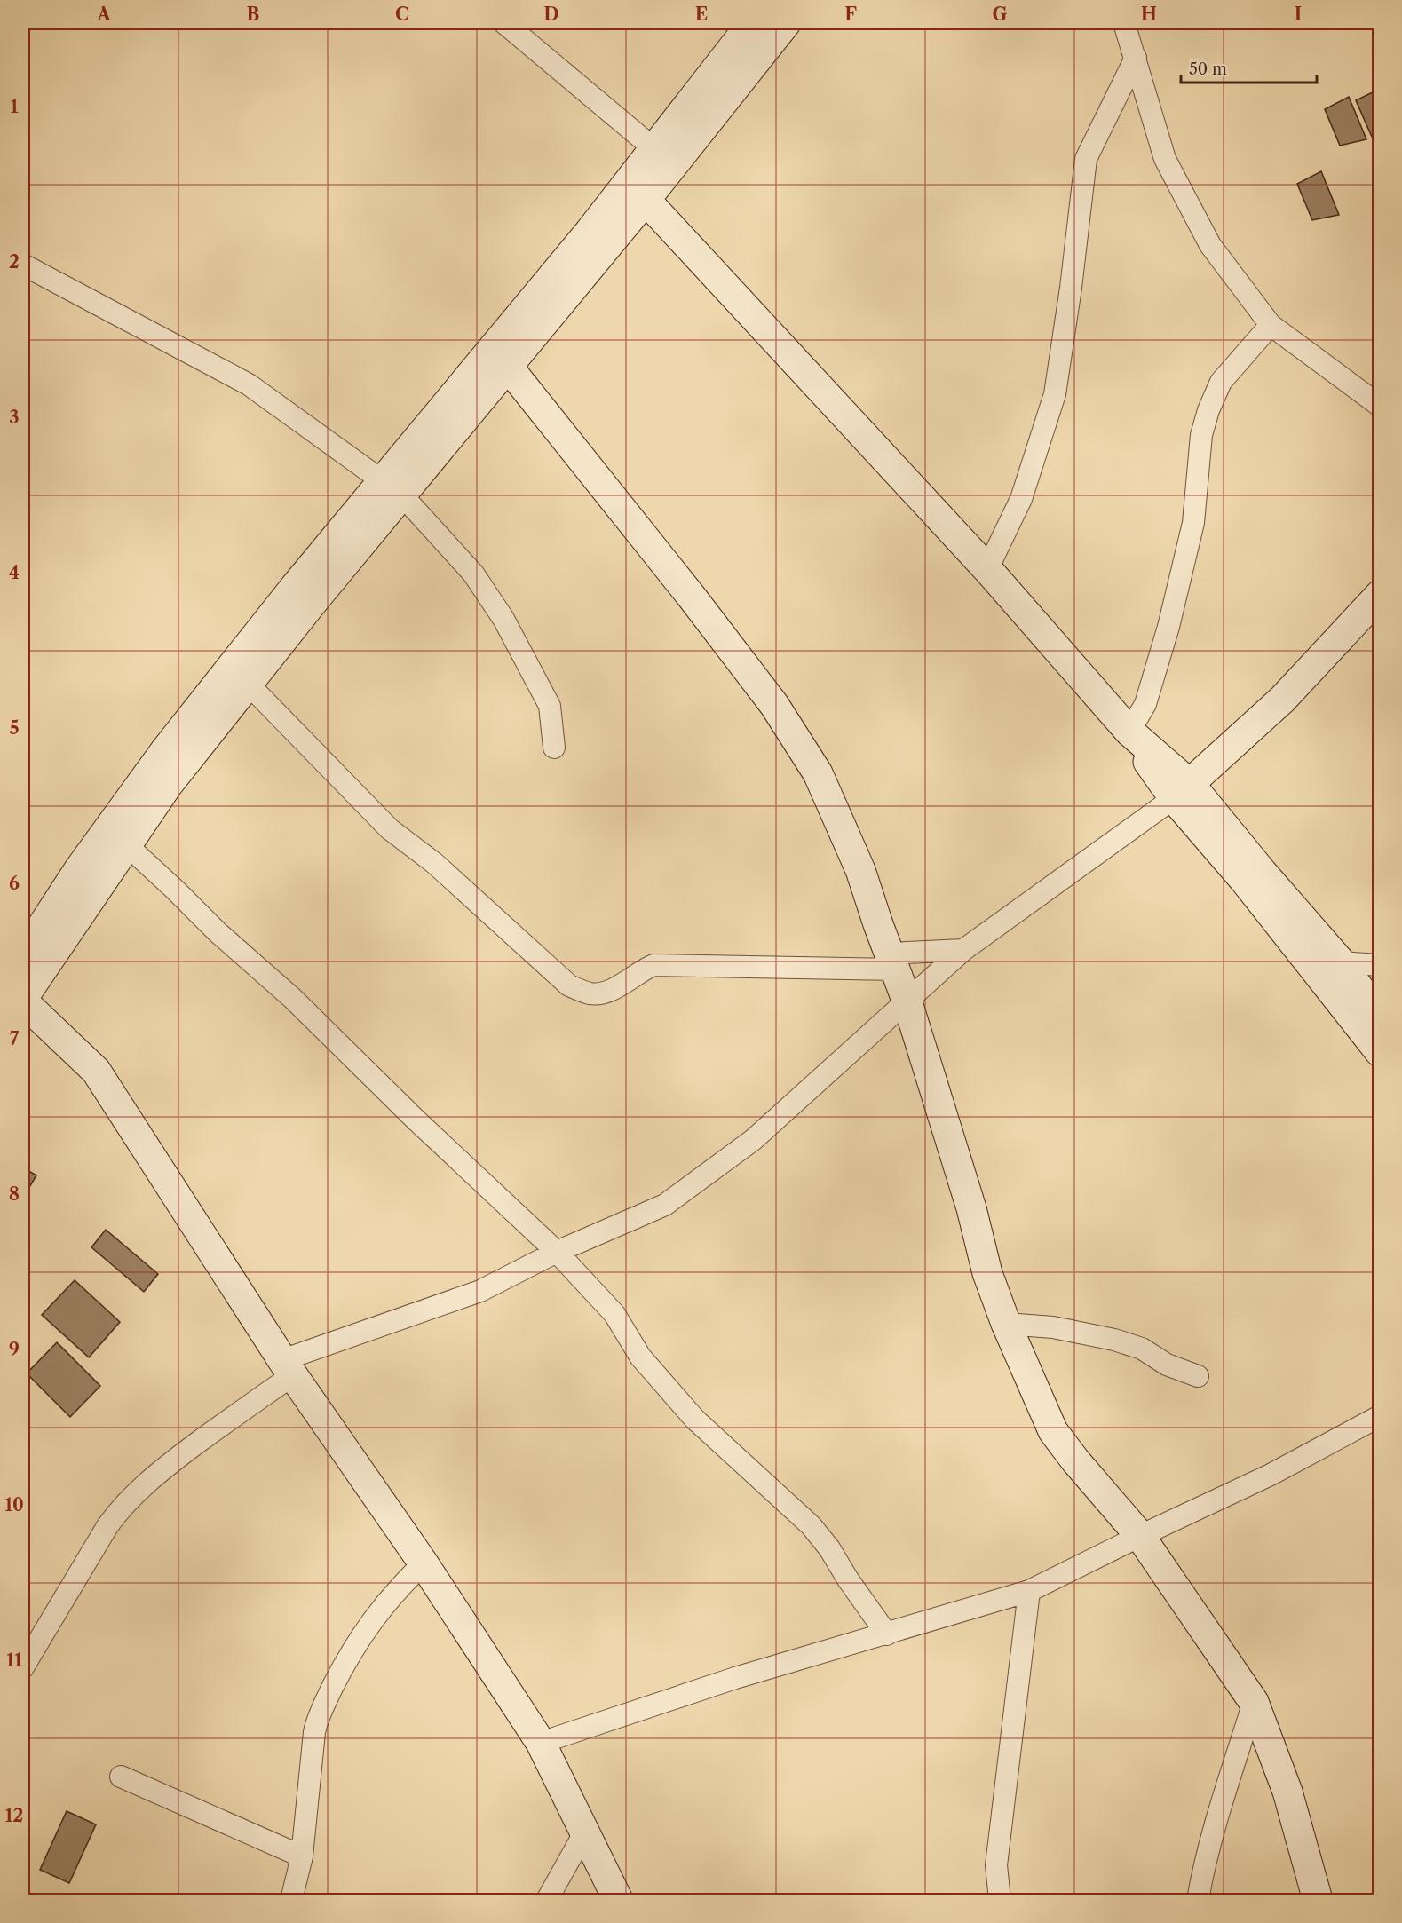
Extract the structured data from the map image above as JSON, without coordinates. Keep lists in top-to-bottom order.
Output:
{
  "scale_bar": "50 m",
  "grid": {
    "columns": [
      "A",
      "B",
      "C",
      "D",
      "E",
      "F",
      "G",
      "H",
      "I"
    ],
    "rows": [
      "1",
      "2",
      "3",
      "4",
      "5",
      "6",
      "7",
      "8",
      "9",
      "10",
      "11",
      "12"
    ]
  }
}
